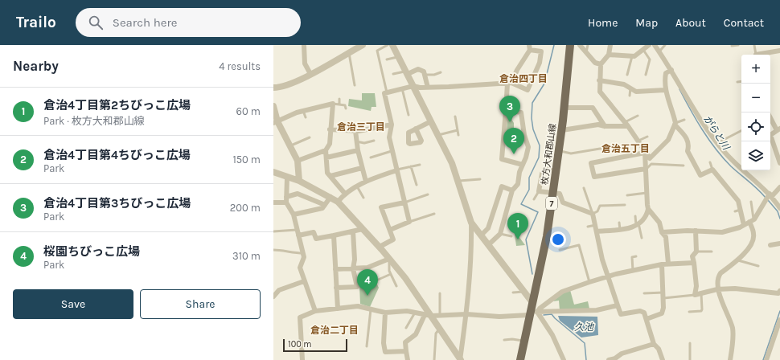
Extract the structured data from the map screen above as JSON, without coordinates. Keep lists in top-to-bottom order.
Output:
{
  "streets": {
    "main road": ["枚方大和郡山線", "7"]
  },
  "districts": [
    "倉治四丁目",
    "倉治三丁目",
    "倉治五丁目",
    "倉治二丁目"
  ],
  "water": ["がらと川", "久池"],
  "scale_bar": "100 m",
  "page": {
    "header": "Trailo",
    "search": "Search here",
    "nav": [
      "Home",
      "Map",
      "About",
      "Contact"
    ],
    "heading": ["Nearby", "4 results"],
    "map_buttons": ["+", "−"],
    "list": [
      {
        "mark": "1",
        "name": "倉治4丁目第2ちびっこ広場",
        "note": "Park · 枚方大和郡山線",
        "value": "60 m"
      },
      {
        "mark": "2",
        "name": "倉治4丁目第4ちびっこ広場",
        "note": "Park",
        "value": "150 m"
      },
      {
        "mark": "3",
        "name": "倉治4丁目第3ちびっこ広場",
        "note": "Park",
        "value": "200 m"
      },
      {
        "mark": "4",
        "name": "桜園ちびっこ広場",
        "note": "Park",
        "value": "310 m"
      }
    ],
    "pins": [
      "3",
      "2",
      "1",
      "4"
    ],
    "buttons": ["Save", "Share"],
    "scale": "100 m"
  }
}
